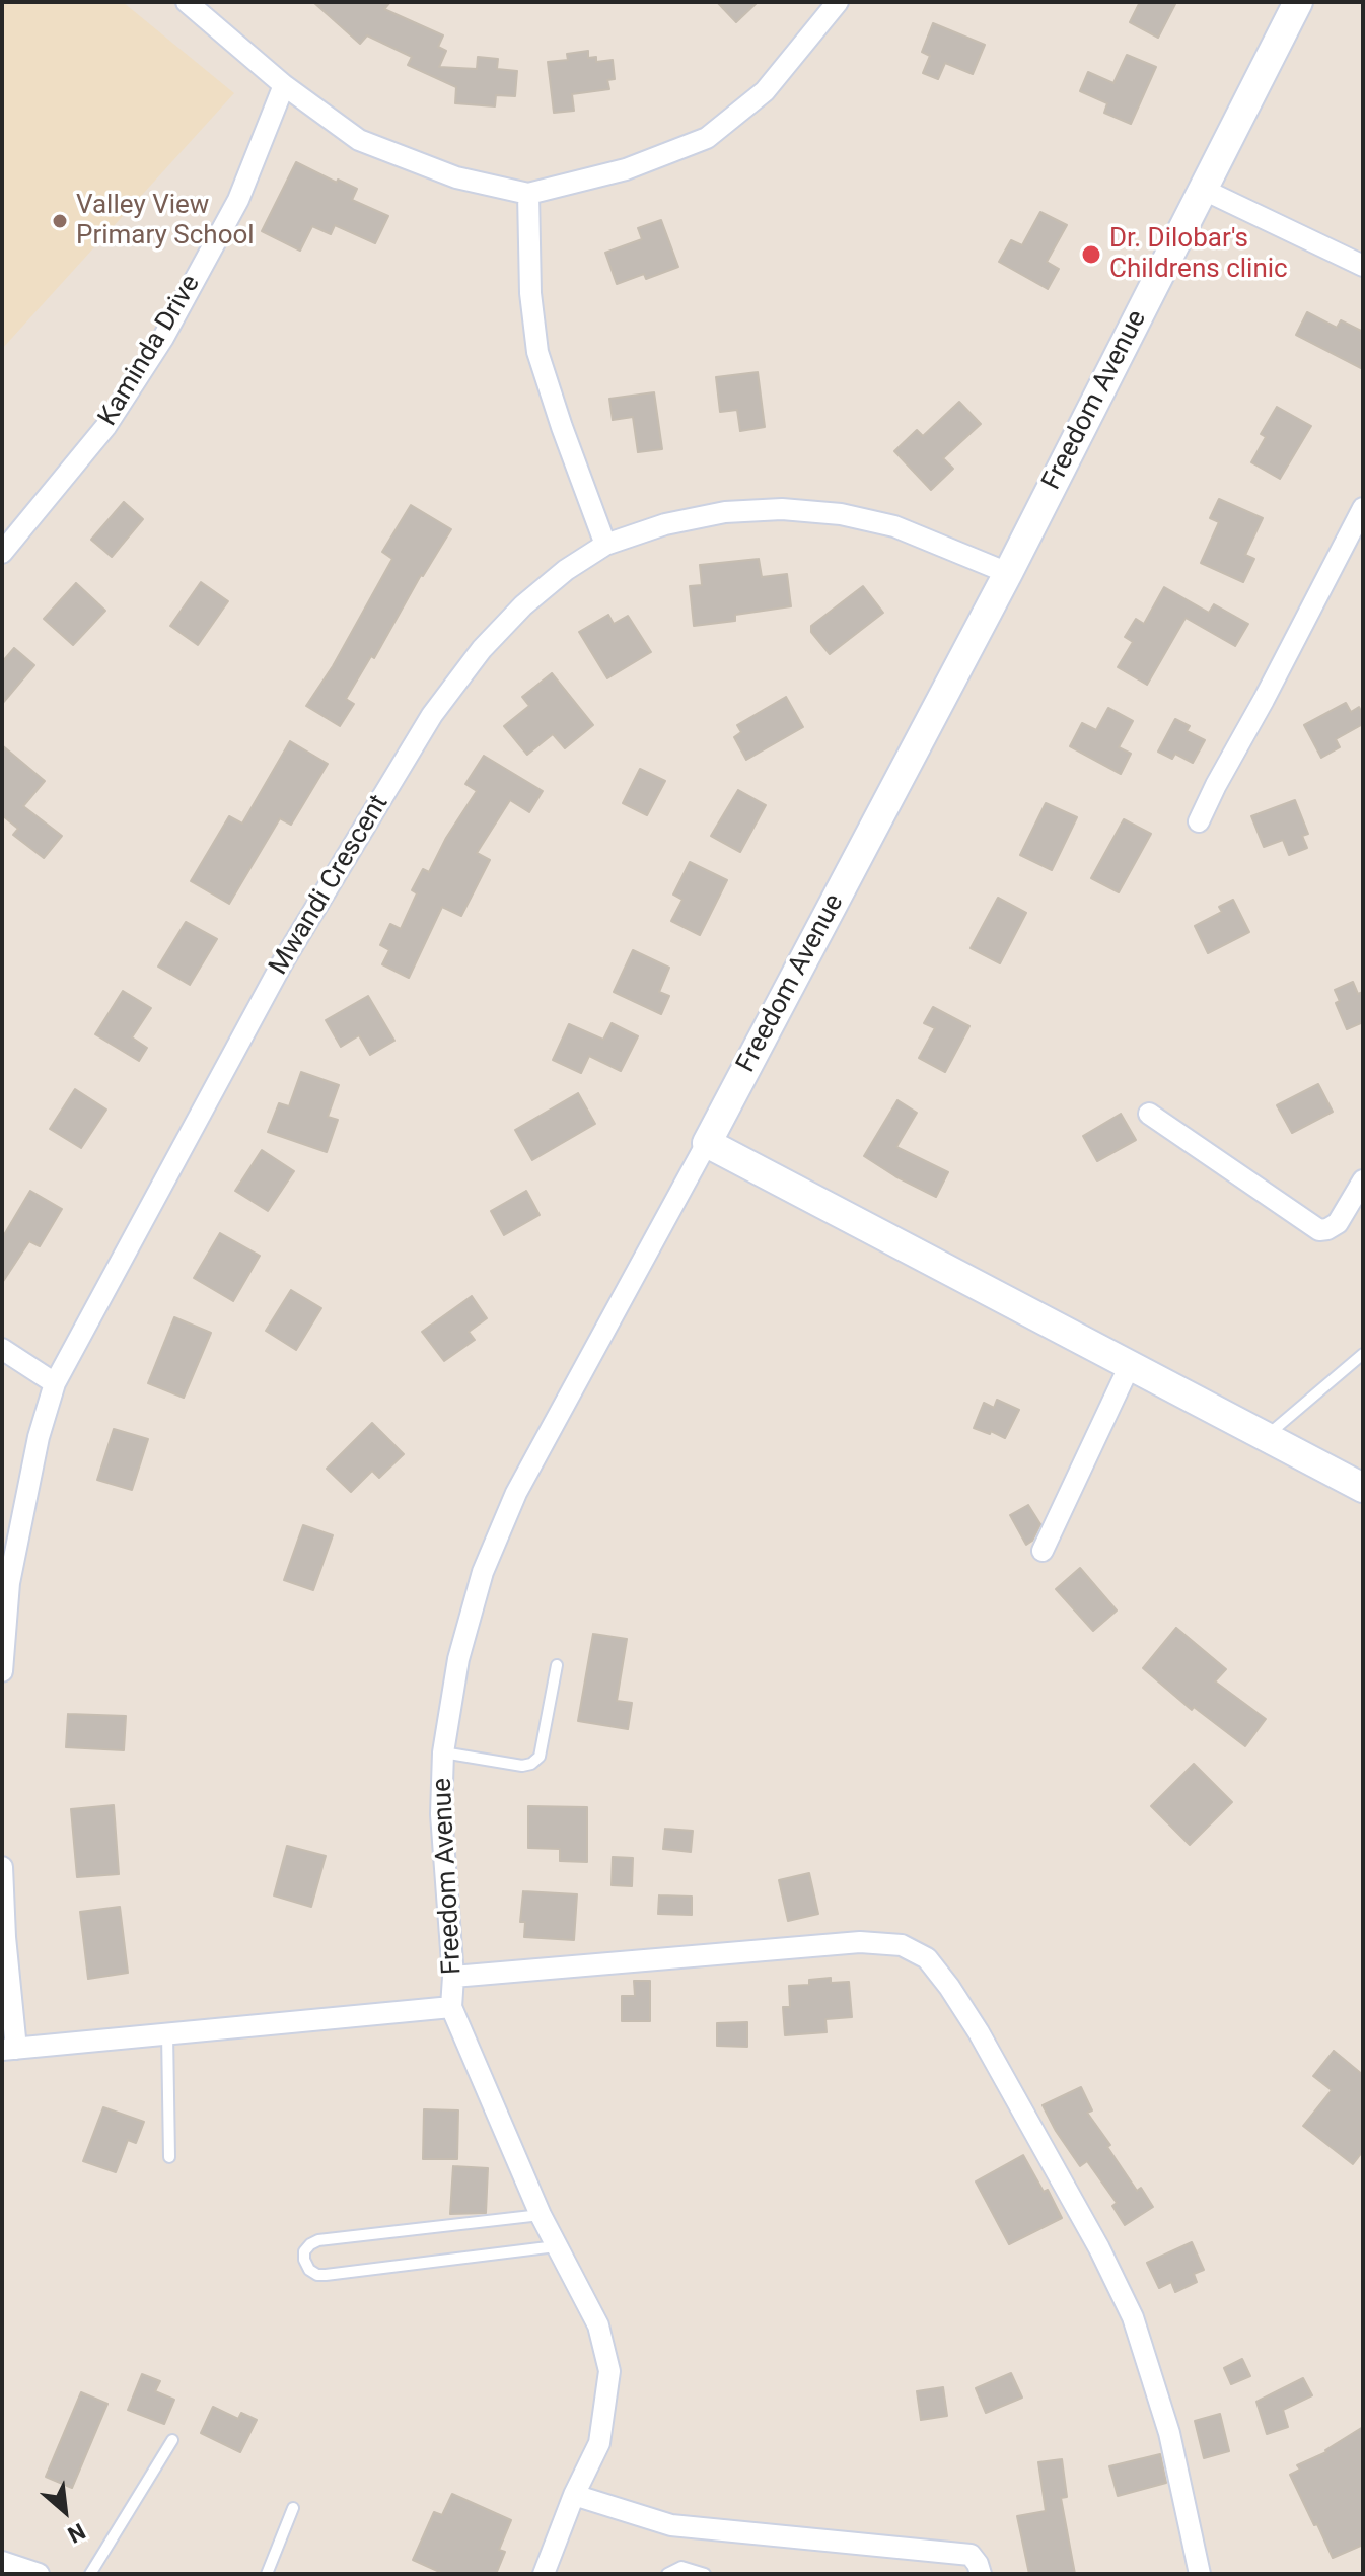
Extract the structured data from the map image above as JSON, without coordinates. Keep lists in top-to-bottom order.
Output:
{
  "streets": {
    "main road": ["Freedom Avenue"],
    "street": ["Kaminda Drive", "Mwandi Crescent"]
  },
  "crossings": [
    ["Freedom Avenue", "Mwandi Crescent"]
  ],
  "places": ["Valley View Primary School", "Dr. Dilobar's Childrens clinic"],
  "north": "bottom right"
}
